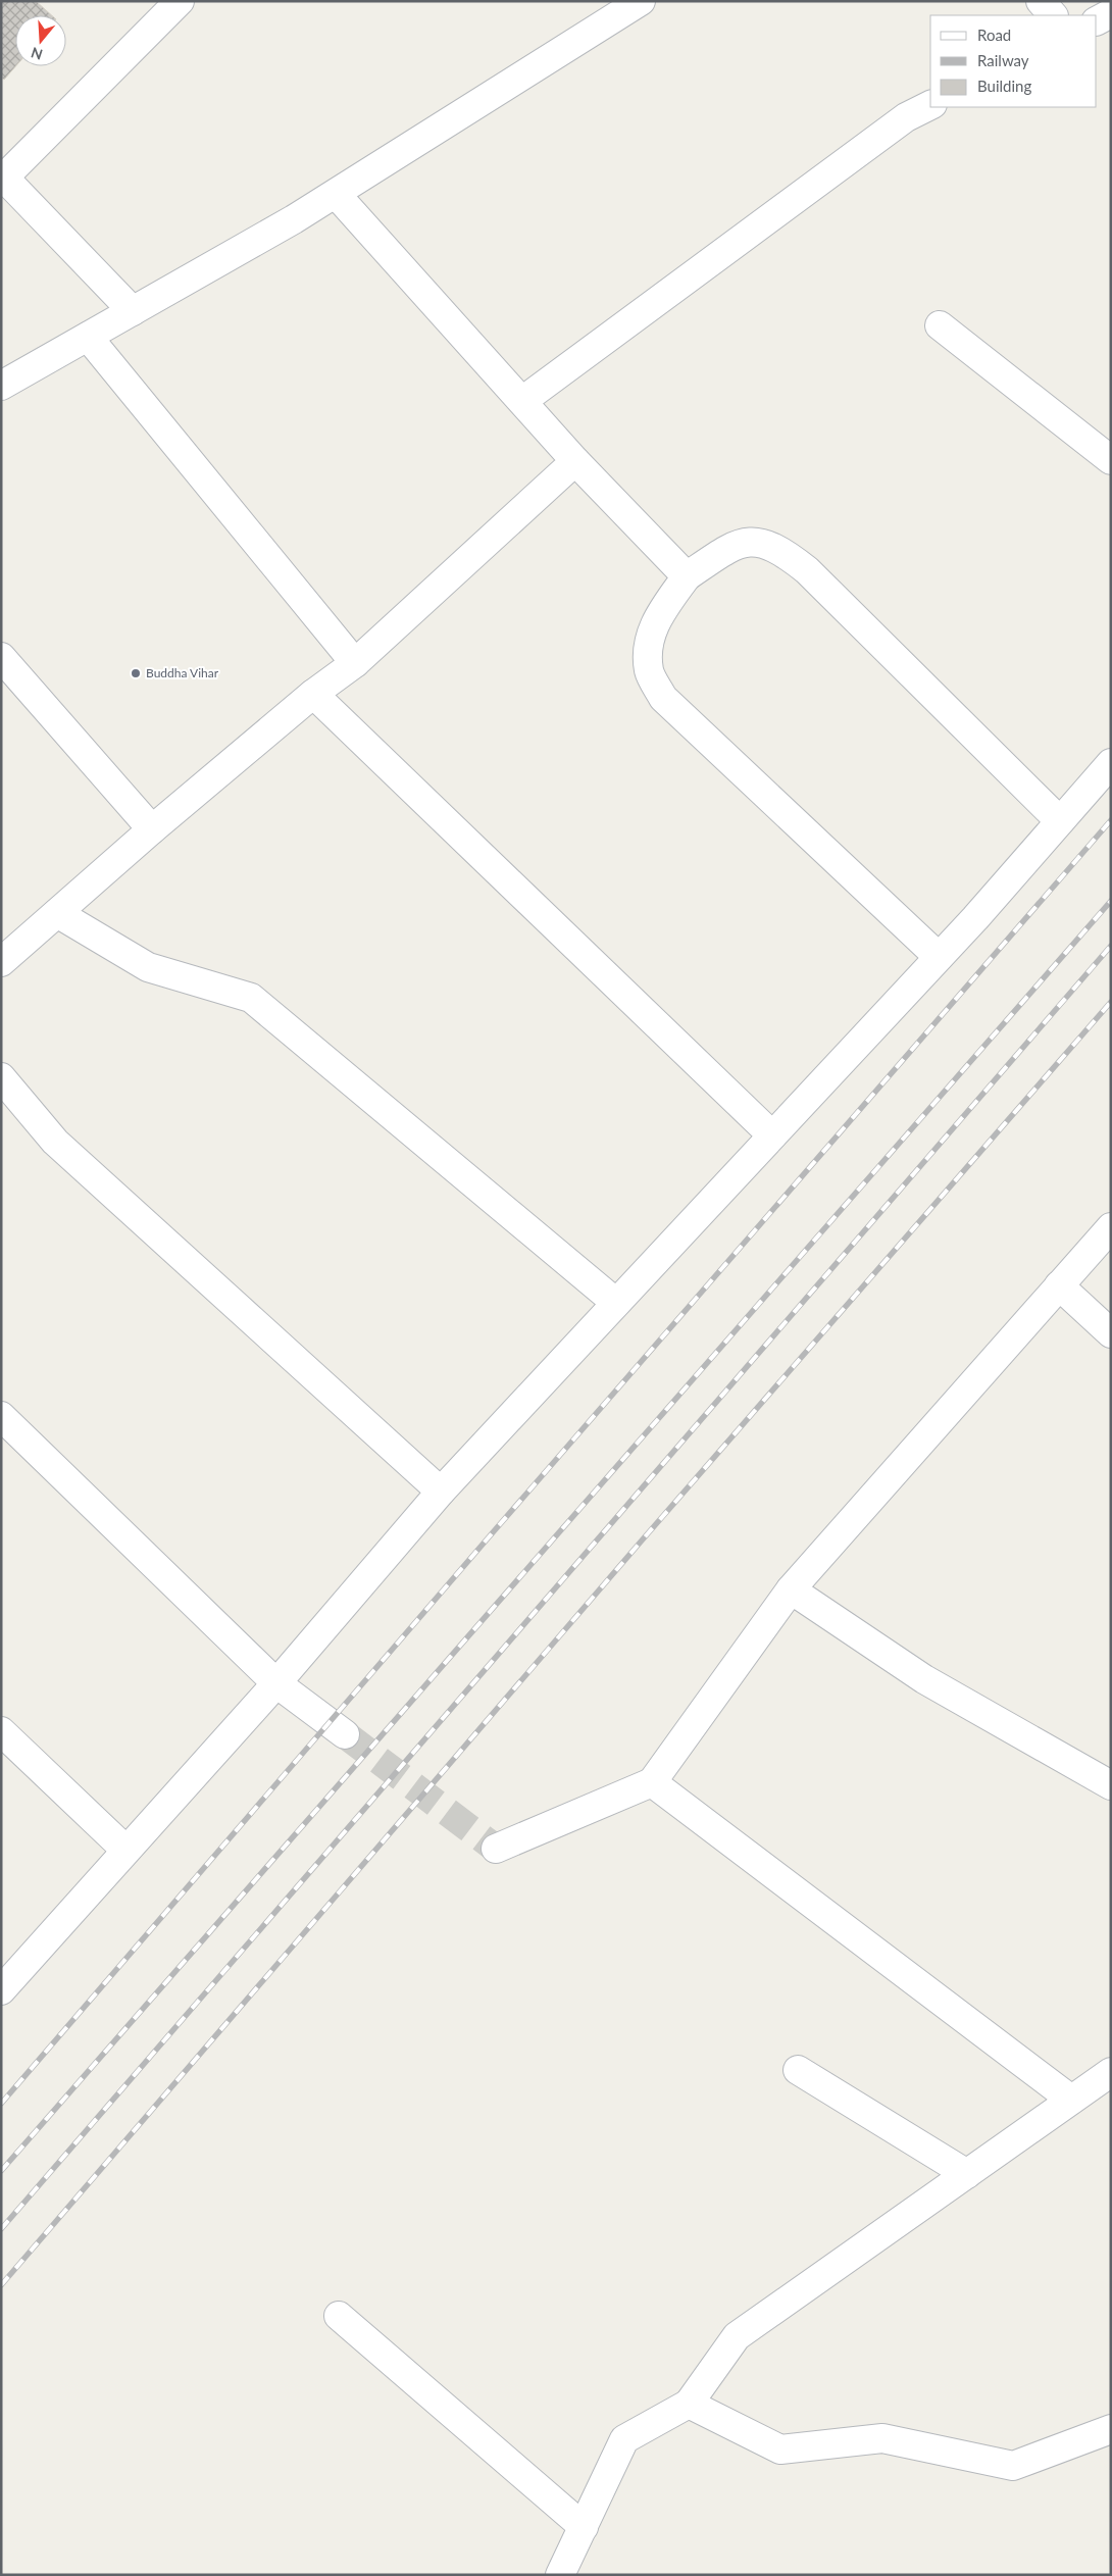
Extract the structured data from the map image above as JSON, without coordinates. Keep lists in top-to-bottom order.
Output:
{
  "places": ["Buddha Vihar"],
  "legend": ["Road", "Railway", "Building"],
  "north": "bottom"
}
